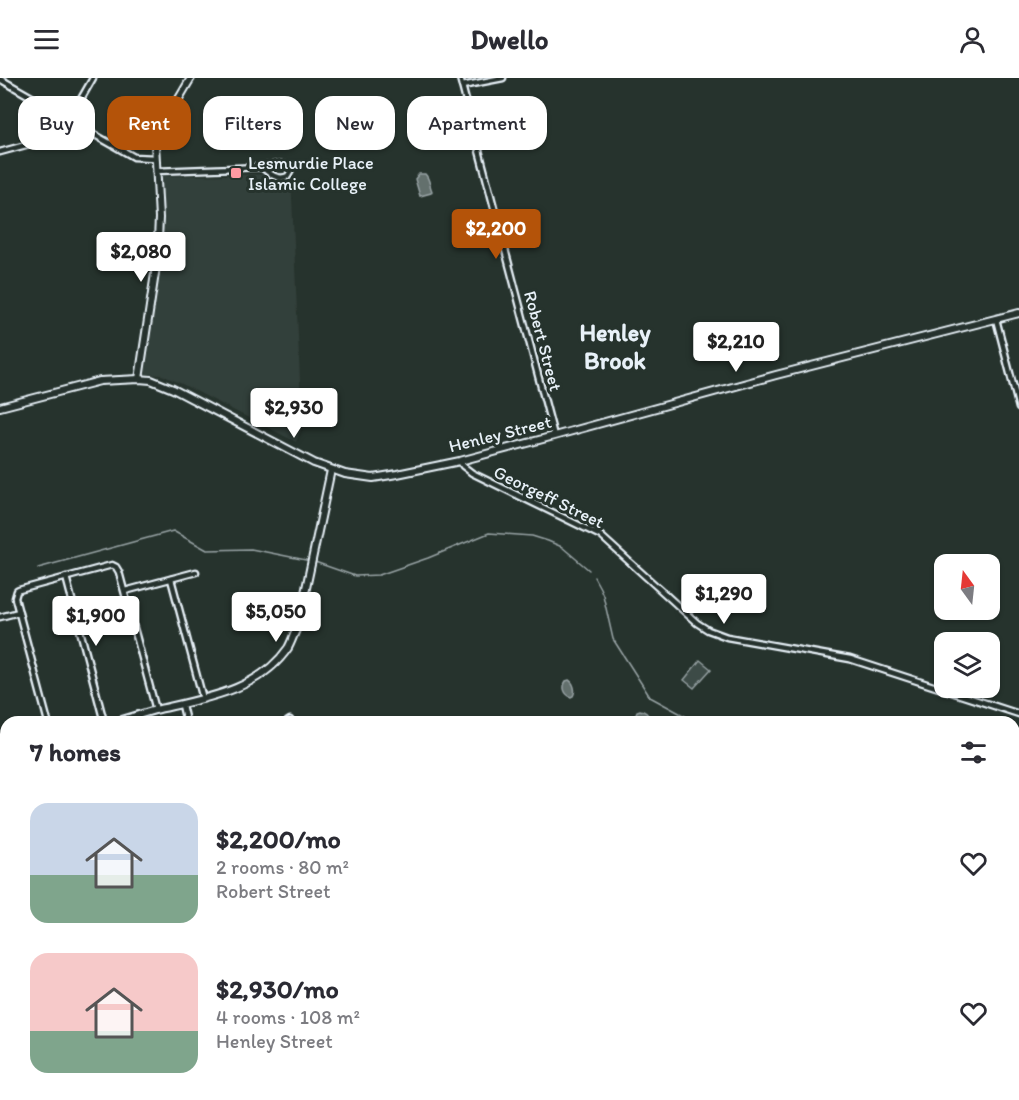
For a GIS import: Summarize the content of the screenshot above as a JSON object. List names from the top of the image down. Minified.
{"streets":{"street":["Robert Street","Henley Street","Georgeff Street"]},"crossings":[["Robert Street","Henley Street"],["Henley Street","Georgeff Street"]],"districts":["Henley Brook"],"places":{"transit":["Lesmurdie Place Islamic College"]},"north":"top","page":{"header":"Dwello","chip":["Buy","Rent","Filters","New","Apartment"],"price":["$2,200","$2,080","$2,210","$2,930","$1,290","$5,050","$1,900"],"heading":"7 homes","list":[{"name":"$2,200/mo","note":"2 rooms · 80 m² · Robert Street"},{"name":"$2,930/mo","note":"4 rooms · 108 m² · Henley Street"}]}}
